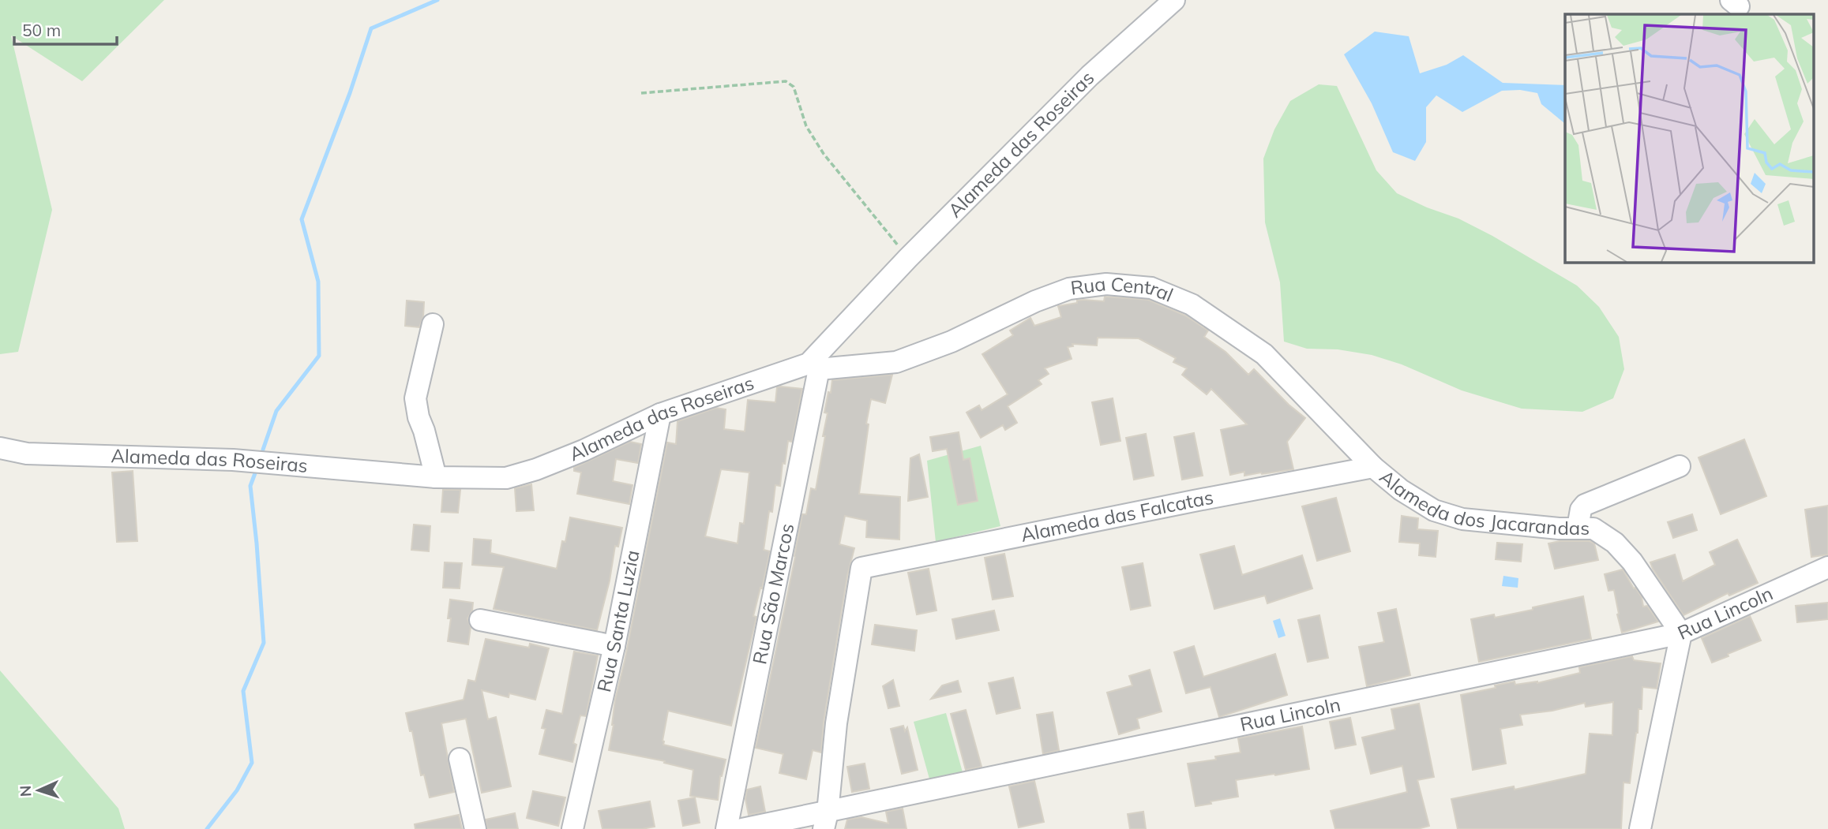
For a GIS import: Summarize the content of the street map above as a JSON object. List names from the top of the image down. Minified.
{"streets":{"street":["Alameda das Roseiras","Rua Central","Alameda dos Jacarandas","Alameda das Falcatas","Rua São Marcos","Rua Lincoln","Rua Santa Luzia"]},"crossings":[["Alameda das Roseiras","Rua Central"],["Alameda das Roseiras","Rua São Marcos"],["Alameda das Roseiras","Rua Santa Luzia"],["Rua Central","Alameda dos Jacarandas"],["Rua Central","Alameda das Falcatas"],["Rua Central","Rua São Marcos"],["Alameda dos Jacarandas","Alameda das Falcatas"],["Alameda dos Jacarandas","Rua Lincoln"],["Alameda das Falcatas","Rua Lincoln"]],"scale_bar":"50 m","north":"left"}
